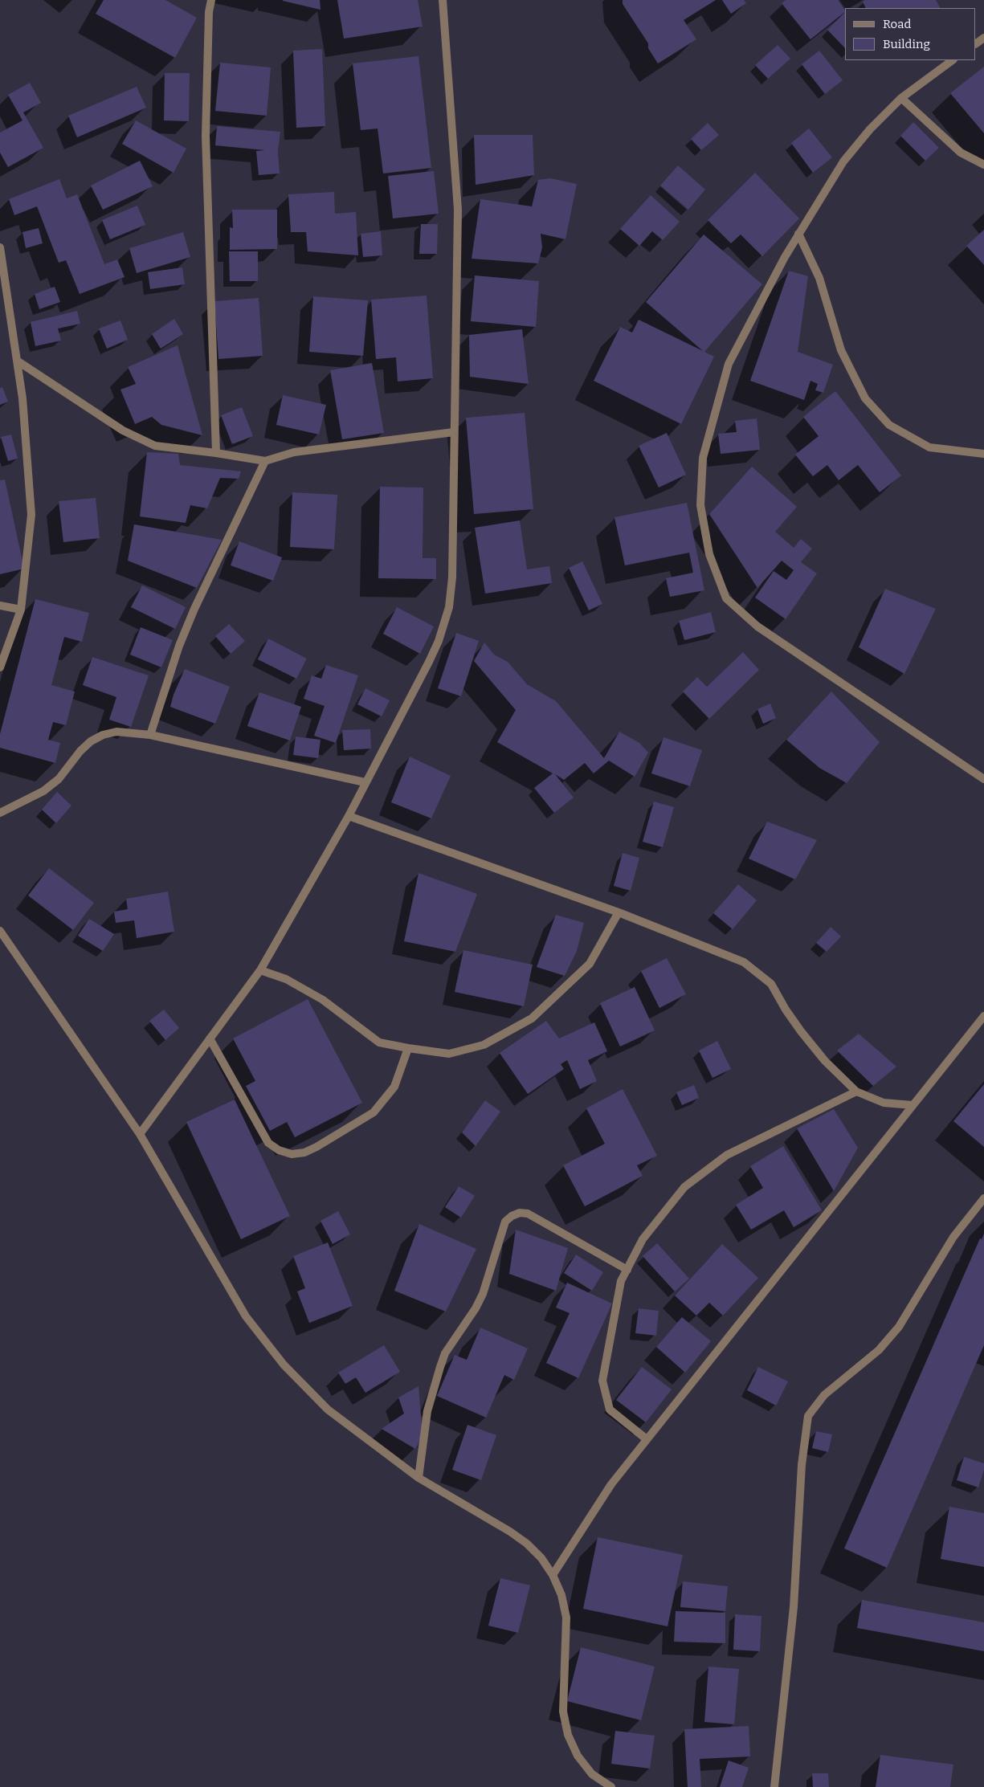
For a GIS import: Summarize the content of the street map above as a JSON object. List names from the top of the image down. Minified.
{"legend":["Road","Building"]}
